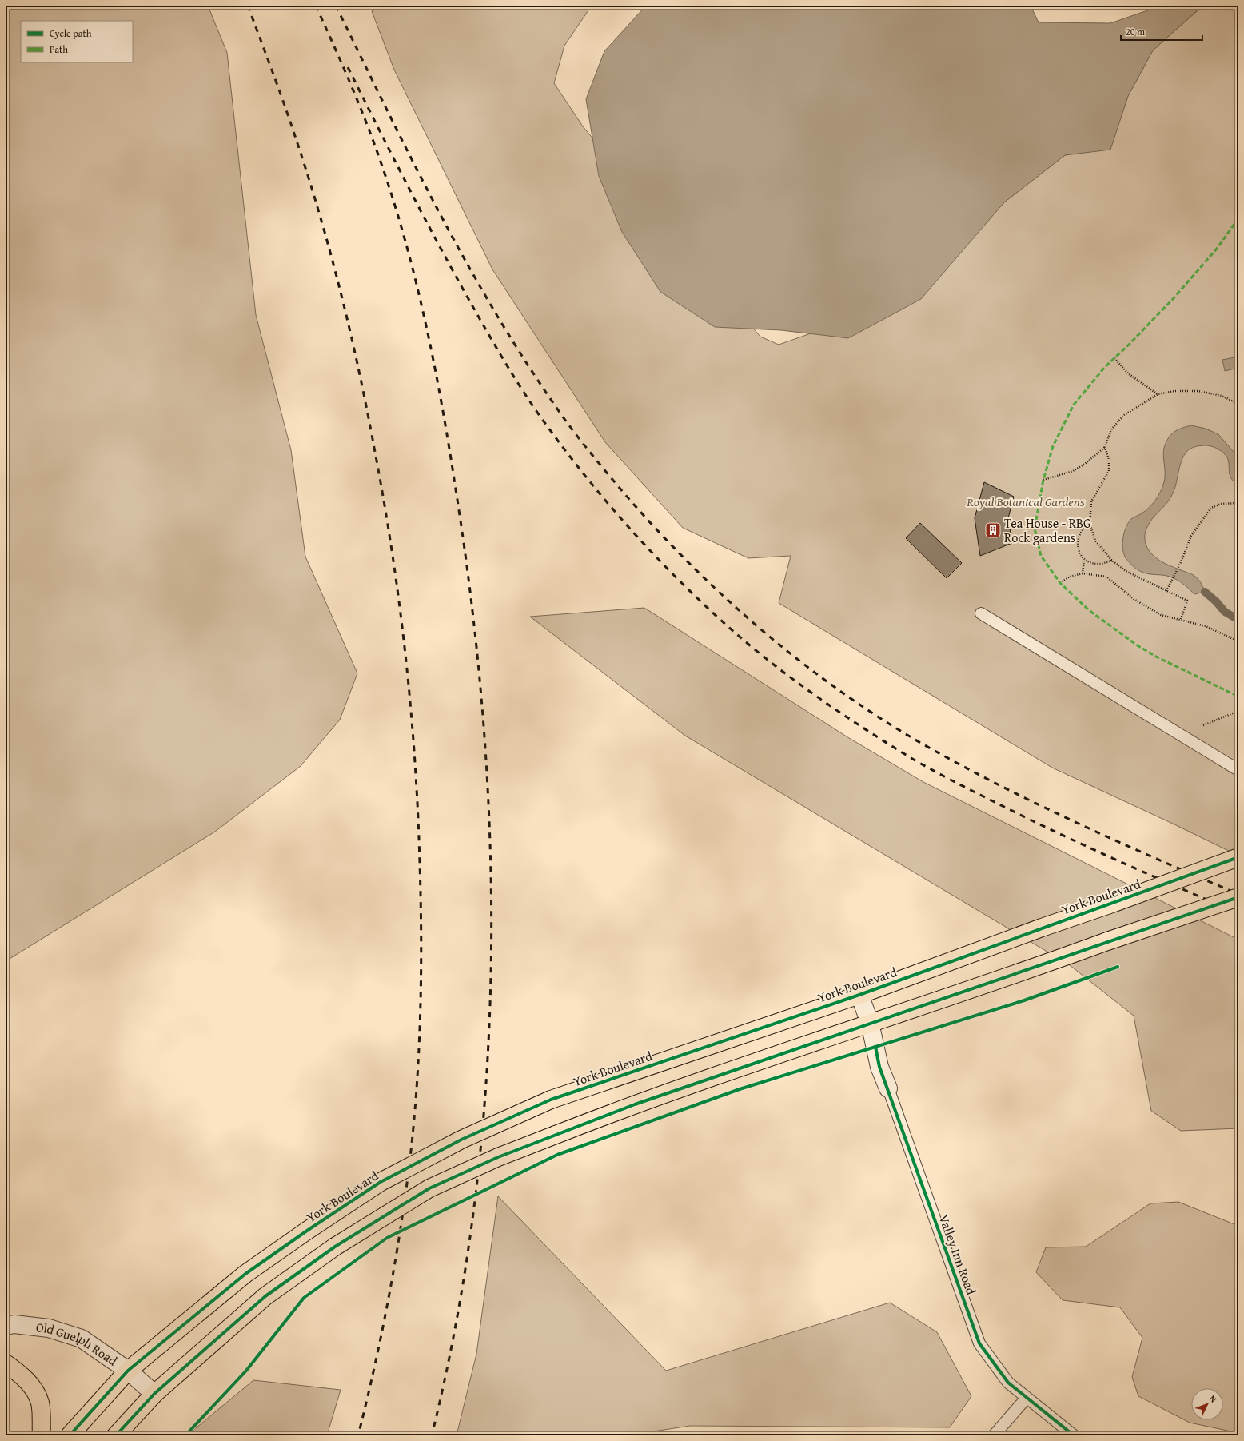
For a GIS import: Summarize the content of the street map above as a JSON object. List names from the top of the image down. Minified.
{"streets":{"main road":["York Boulevard"],"street":["Valley Inn Road","Old Guelph Road"]},"crossings":[["York Boulevard","Valley Inn Road"],["York Boulevard","Old Guelph Road"]],"parks":["Royal Botanical Gardens"],"places":{"building":["Tea House - RBG Rock gardens"]},"legend":["Cycle path","Path"],"scale_bar":"20 m","north":"top right"}
